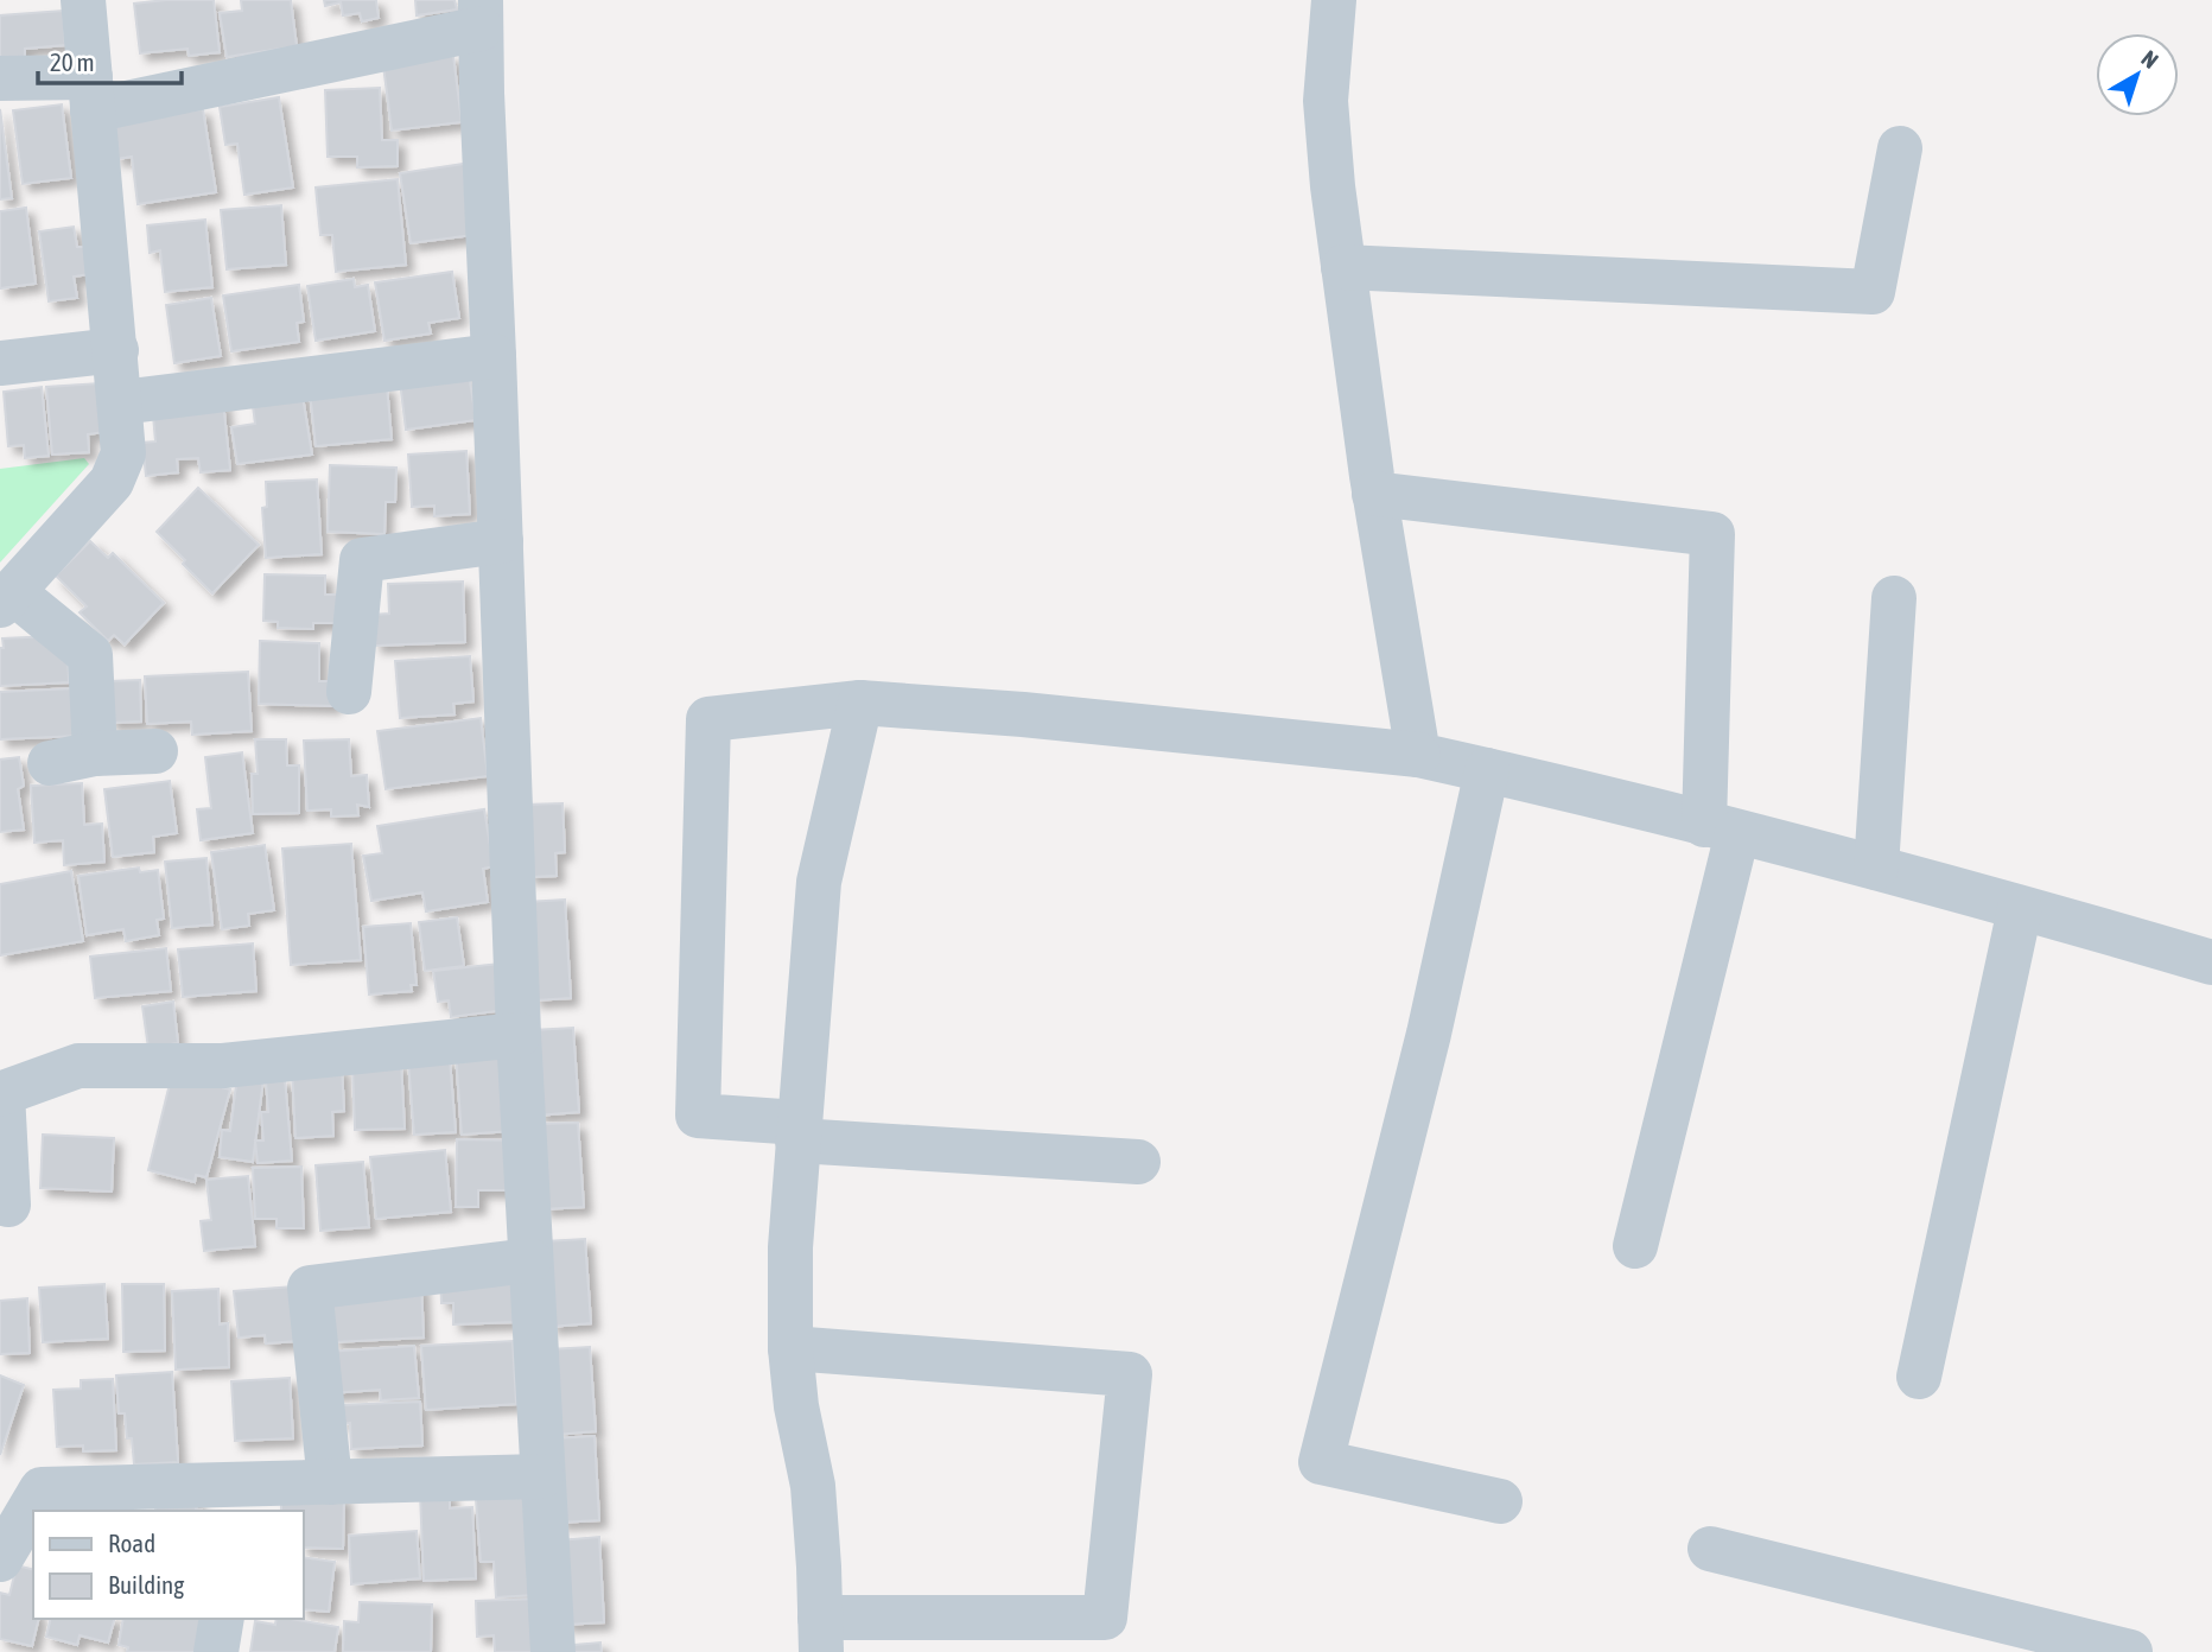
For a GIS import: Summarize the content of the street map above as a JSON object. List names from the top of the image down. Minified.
{"legend":["Road","Building"],"scale_bar":"20 m","north":"top right"}
